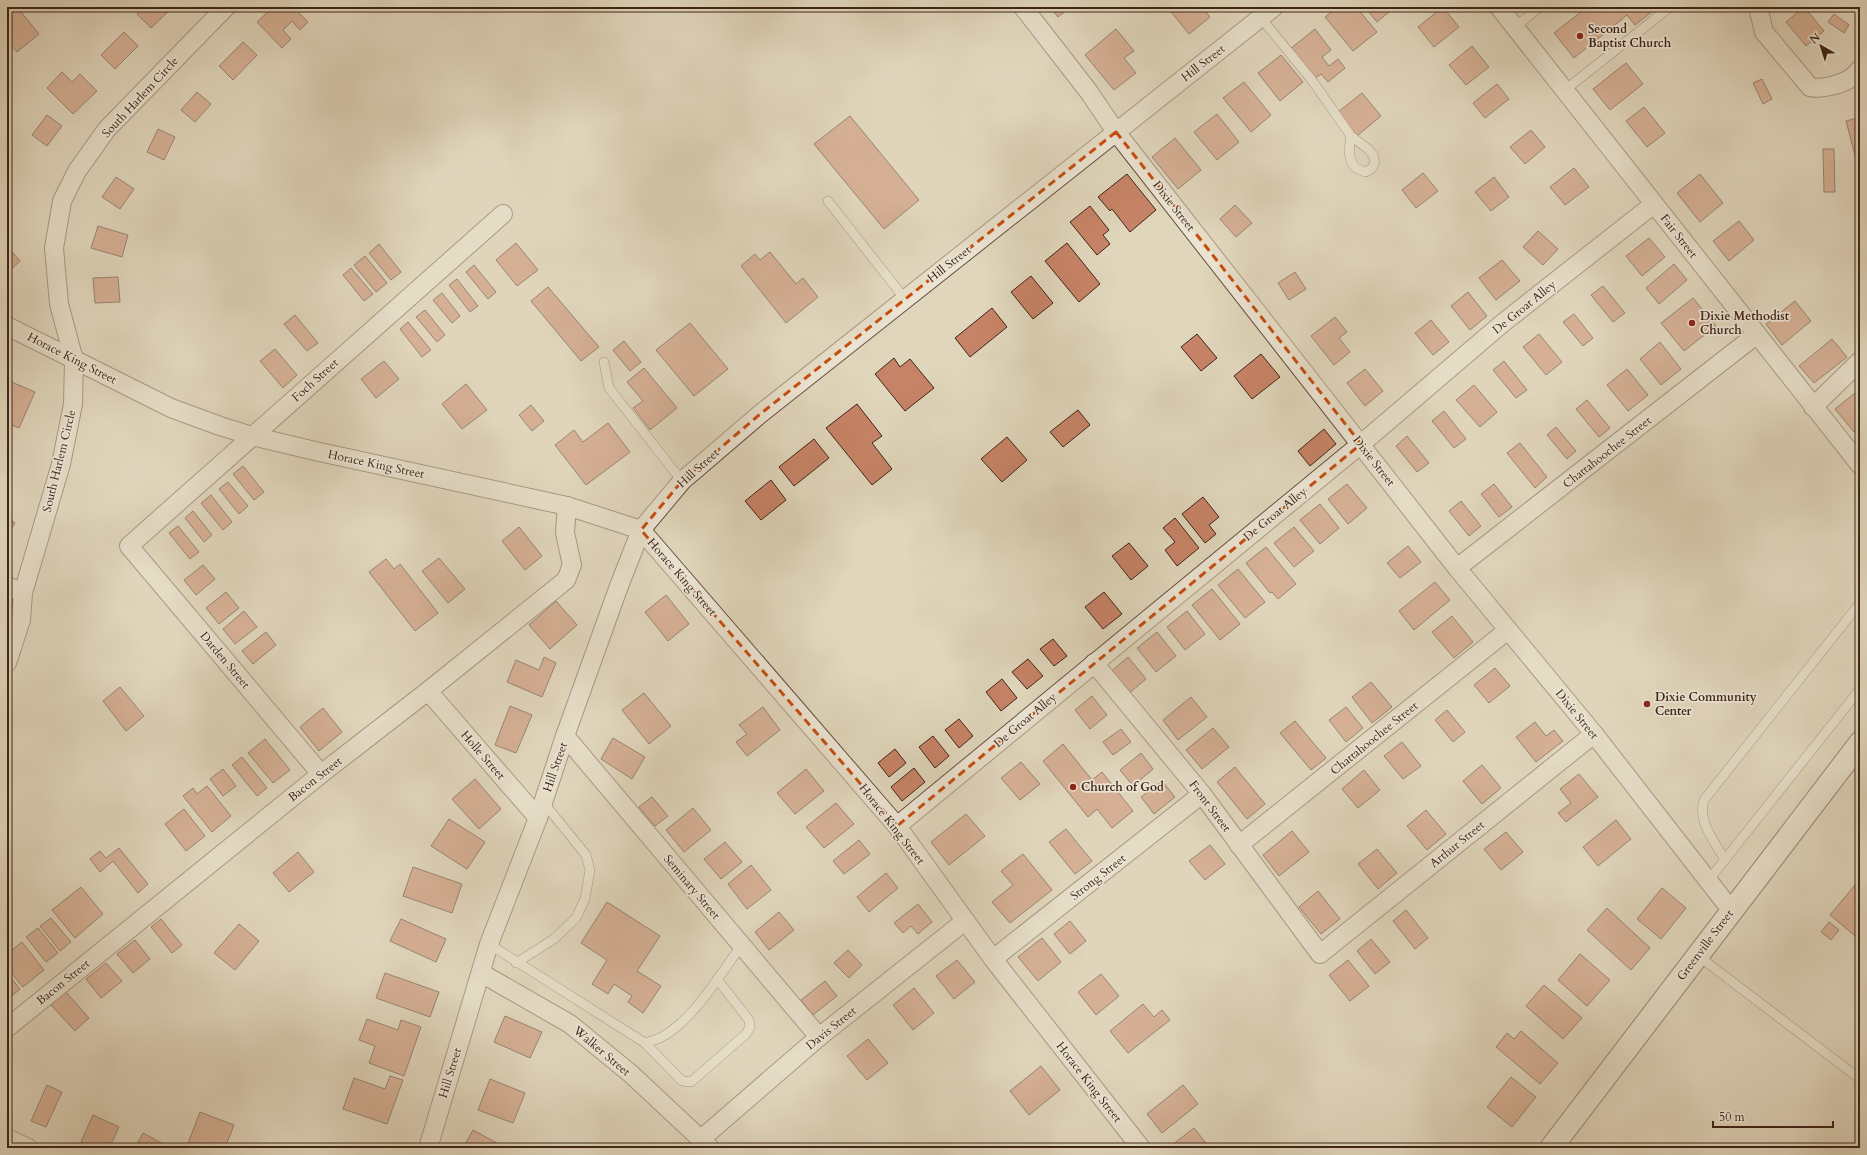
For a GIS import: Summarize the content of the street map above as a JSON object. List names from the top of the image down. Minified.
{"streets":{"street":["Hill Street","South Harlem Circle","Dixie Street","Fair Street","De Groat Alley","Horace King Street","Foch Street","Chattahoochee Street","Darden Street","Holle Street","Bacon Street","Front Street","Arthur Street","Strong Street","Seminary Street","Greenville Street","Davis Street","Walker Street"]},"crossings":[["Hill Street","Dixie Street"],["Hill Street","Horace King Street"],["Hill Street","Holle Street"],["Hill Street","Seminary Street"],["Hill Street","Walker Street"],["South Harlem Circle","Horace King Street"],["Dixie Street","De Groat Alley"],["Dixie Street","Chattahoochee Street"],["Dixie Street","Arthur Street"],["Dixie Street","Greenville Street"],["Fair Street","De Groat Alley"],["Fair Street","Chattahoochee Street"],["De Groat Alley","Horace King Street"],["De Groat Alley","Front Street"],["Horace King Street","Foch Street"],["Horace King Street","Bacon Street"],["Horace King Street","Strong Street"],["Horace King Street","Davis Street"],["Foch Street","Darden Street"],["Chattahoochee Street","Front Street"],["Darden Street","Bacon Street"],["Holle Street","Bacon Street"],["Front Street","Arthur Street"],["Front Street","Strong Street"],["Seminary Street","Davis Street"],["Davis Street","Walker Street"]],"places":["Second Baptist Church","Dixie Methodist Church","Dixie Community Center","Church of God"],"scale_bar":"50 m","north":"top left"}
